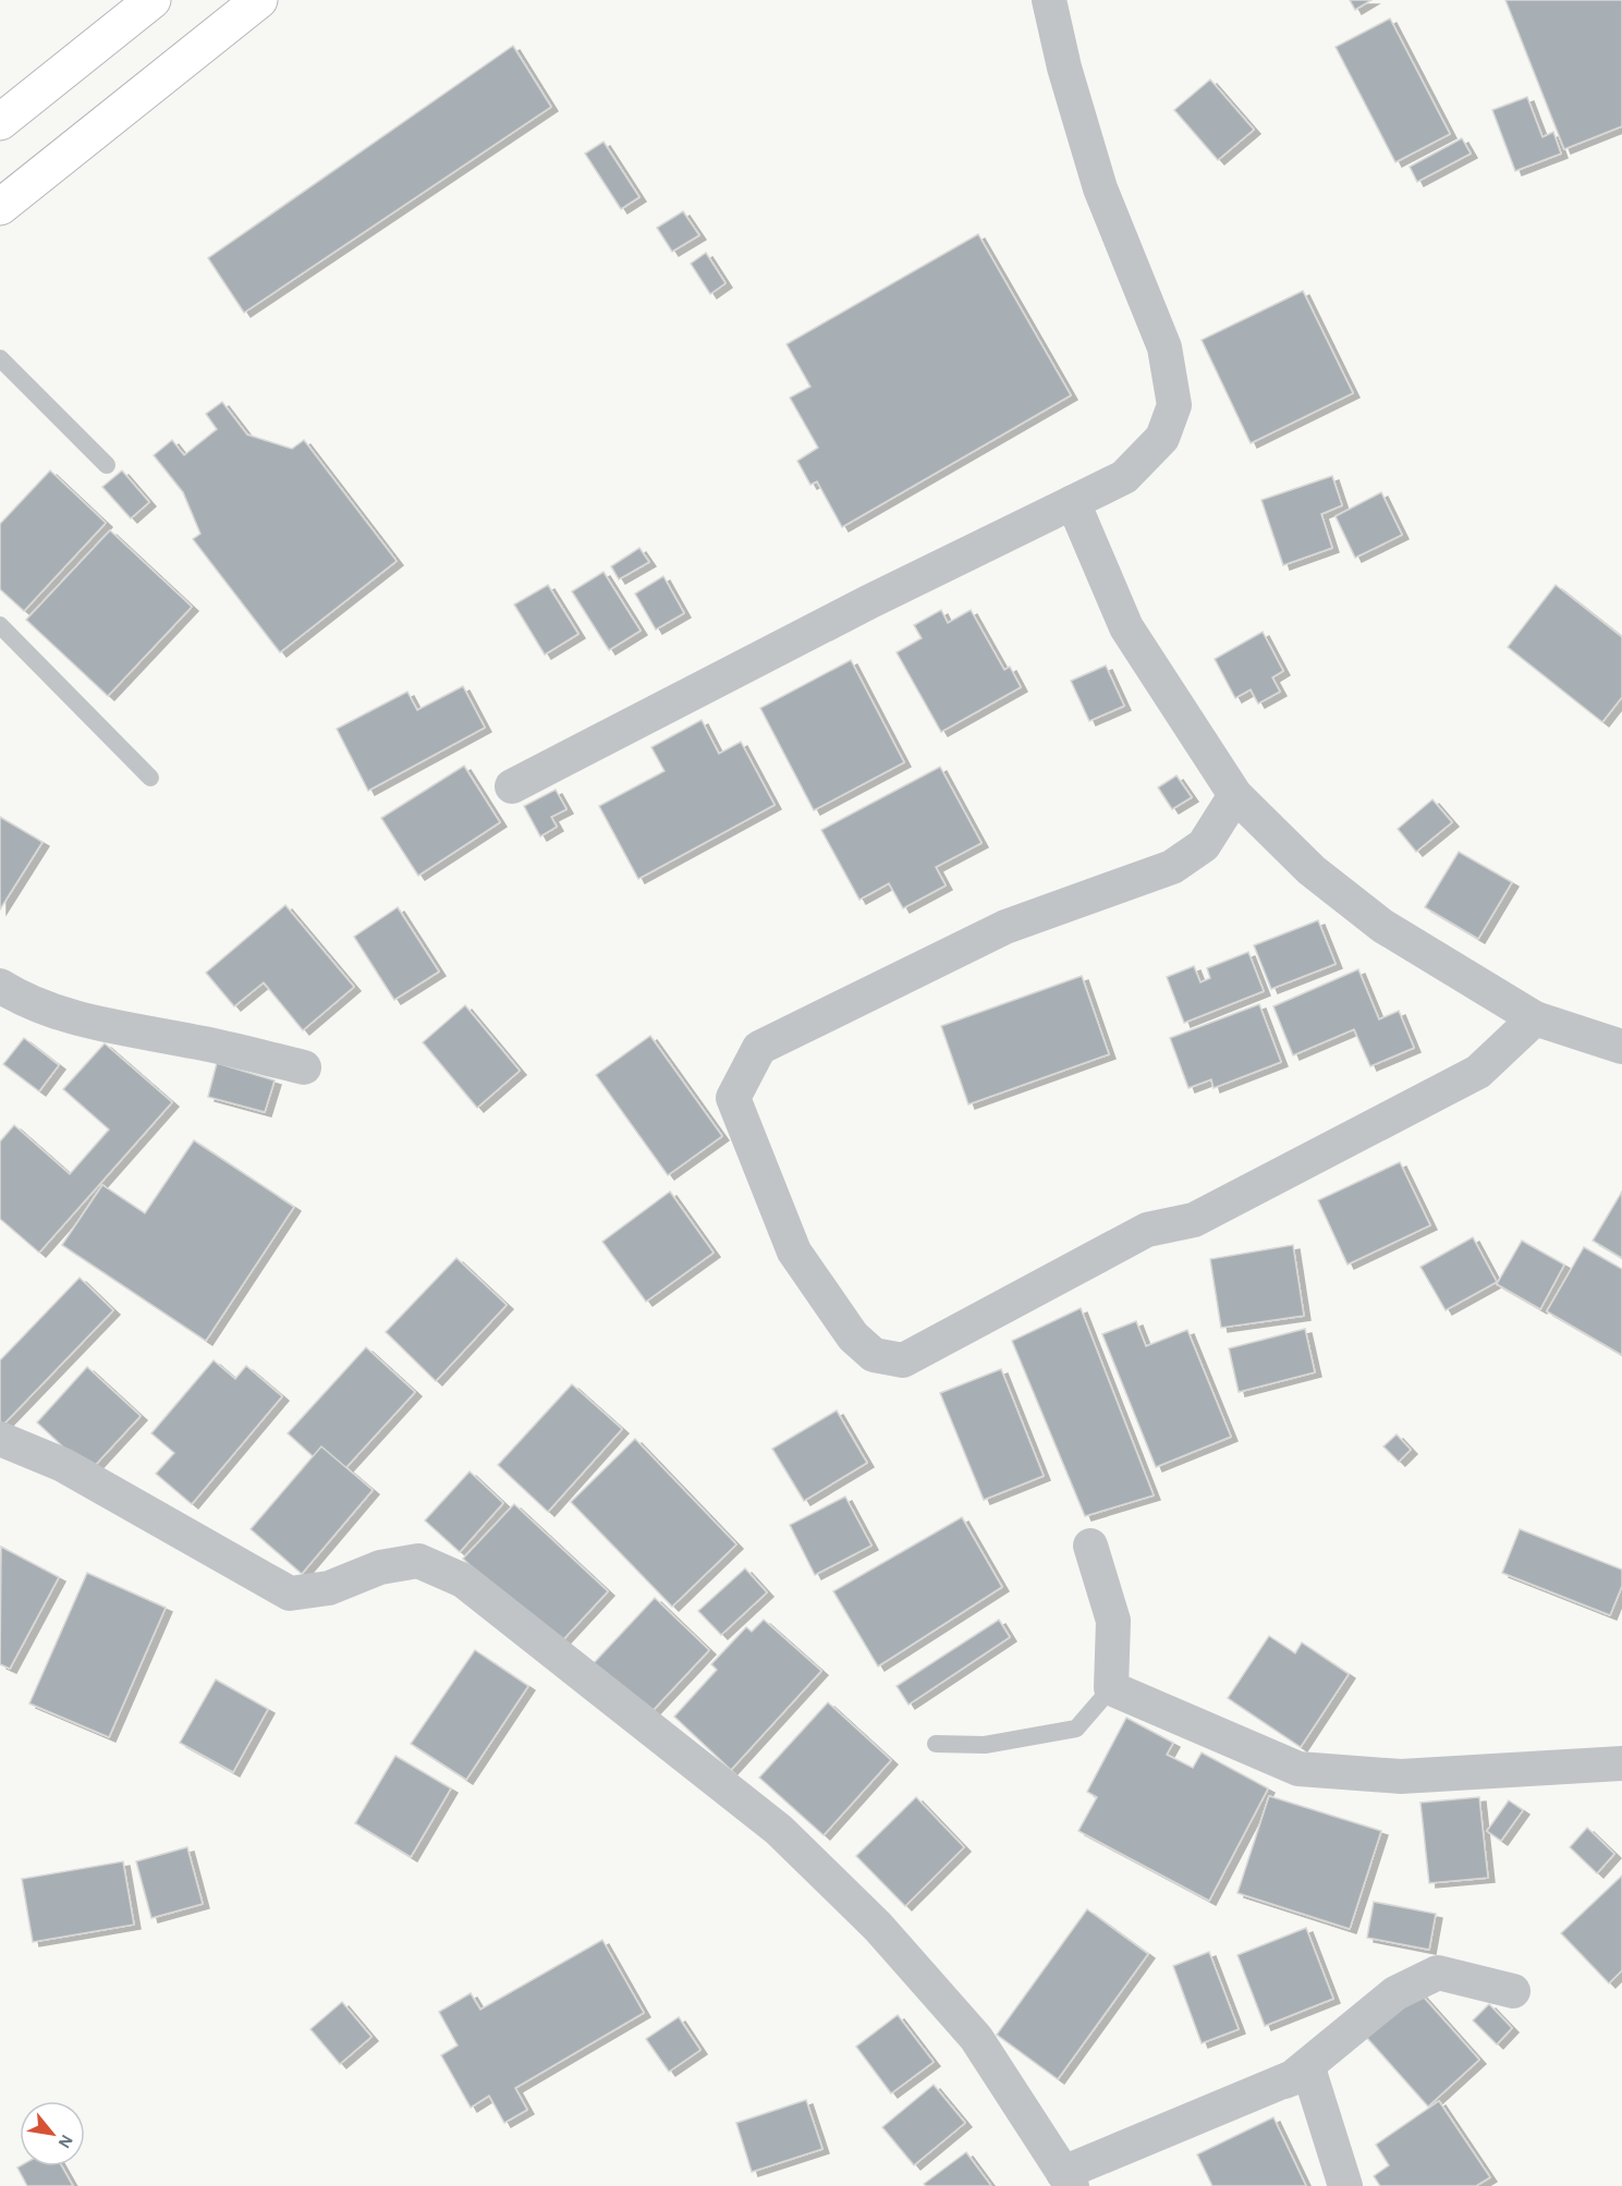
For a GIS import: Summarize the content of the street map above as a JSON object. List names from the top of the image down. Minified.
{"north":"bottom right"}
